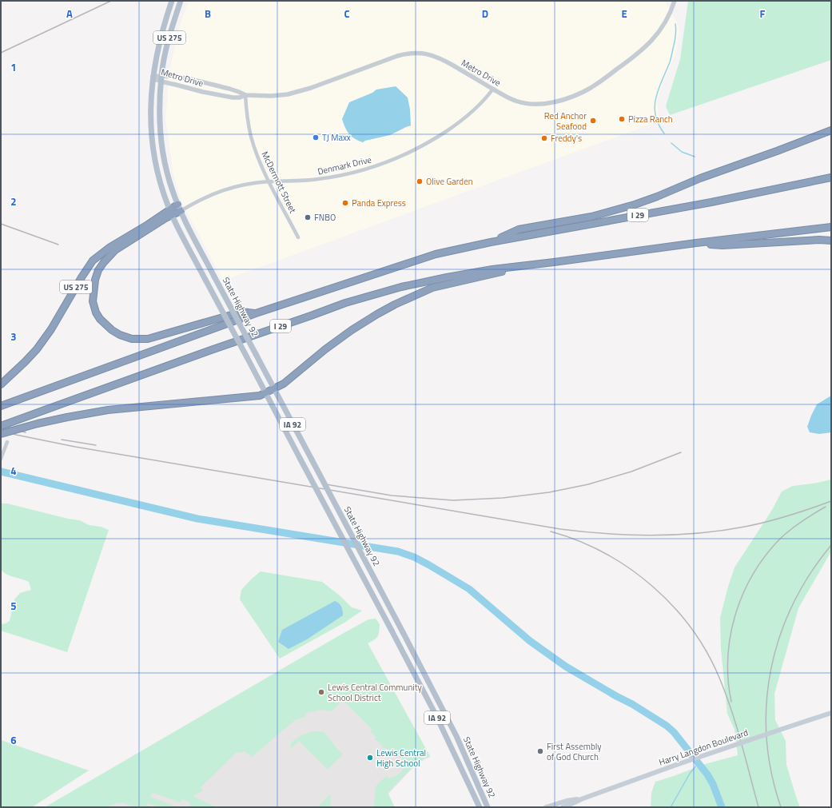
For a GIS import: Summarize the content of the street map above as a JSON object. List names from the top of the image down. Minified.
{"streets":{"highway":["US 275","I 29"],"main road":["State Highway 92","IA 92","Harry Langdon Boulevard"],"street":["Metro Drive","Denmark Drive","McDermott Street"]},"crossings":[["US 275","Metro Drive"],["US 275","Denmark Drive"],["US 275","State Highway 92"],["US 275","IA 92"],["Metro Drive","Denmark Drive"],["Metro Drive","McDermott Street"],["Denmark Drive","McDermott Street"],["Denmark Drive","State Highway 92"],["State Highway 92","IA 92"]],"places":["Pizza Ranch","Red Anchor Seafood","TJ Maxx","Freddy's","Olive Garden","Panda Express","FNBO","Lewis Central Community School District","First Assembly of God Church","Lewis Central High School"],"grid":{"columns":["A","B","C","D","E","F"],"rows":["1","2","3","4","5","6"]}}
